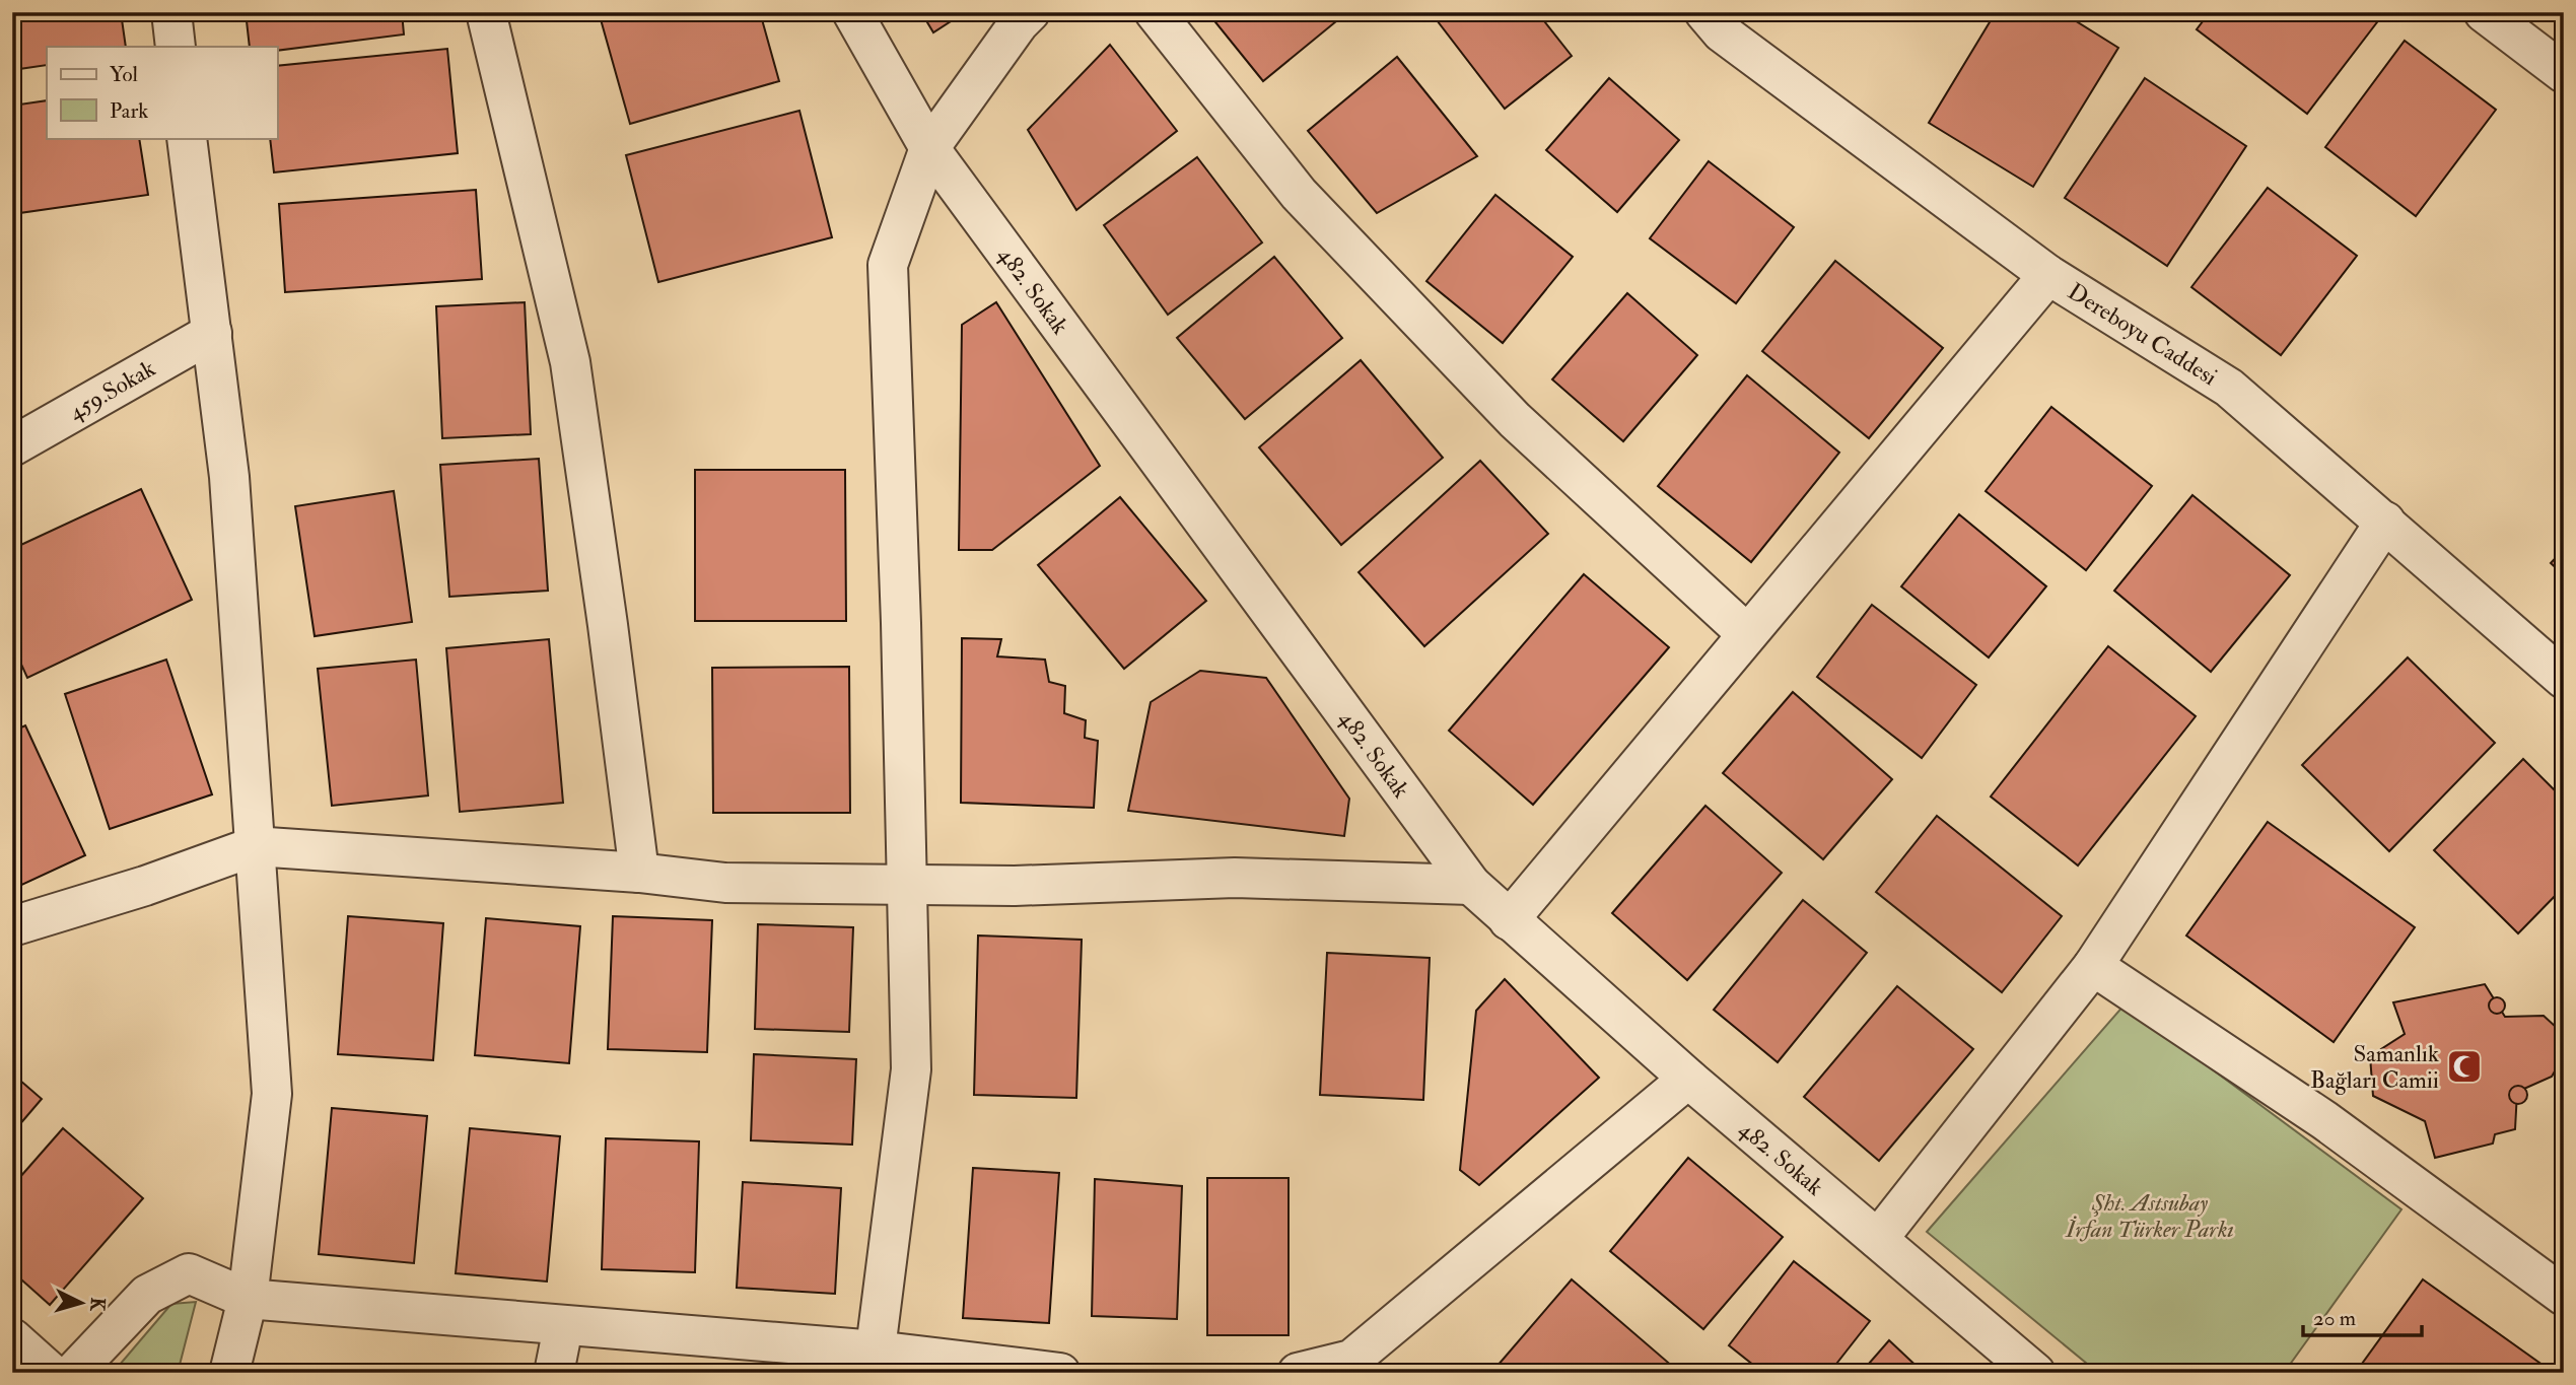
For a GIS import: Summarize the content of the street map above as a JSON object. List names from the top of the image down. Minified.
{"streets":{"street":["482. Sokak","Dereboyu Caddesi","459.Sokak"]},"parks":["Şht. Astsubay İrfan Türker Parkı"],"places":{"mosque":["Samanlık Bağları Camii"]},"legend":["Yol","Park"],"scale_bar":"20 m","north":"right"}
